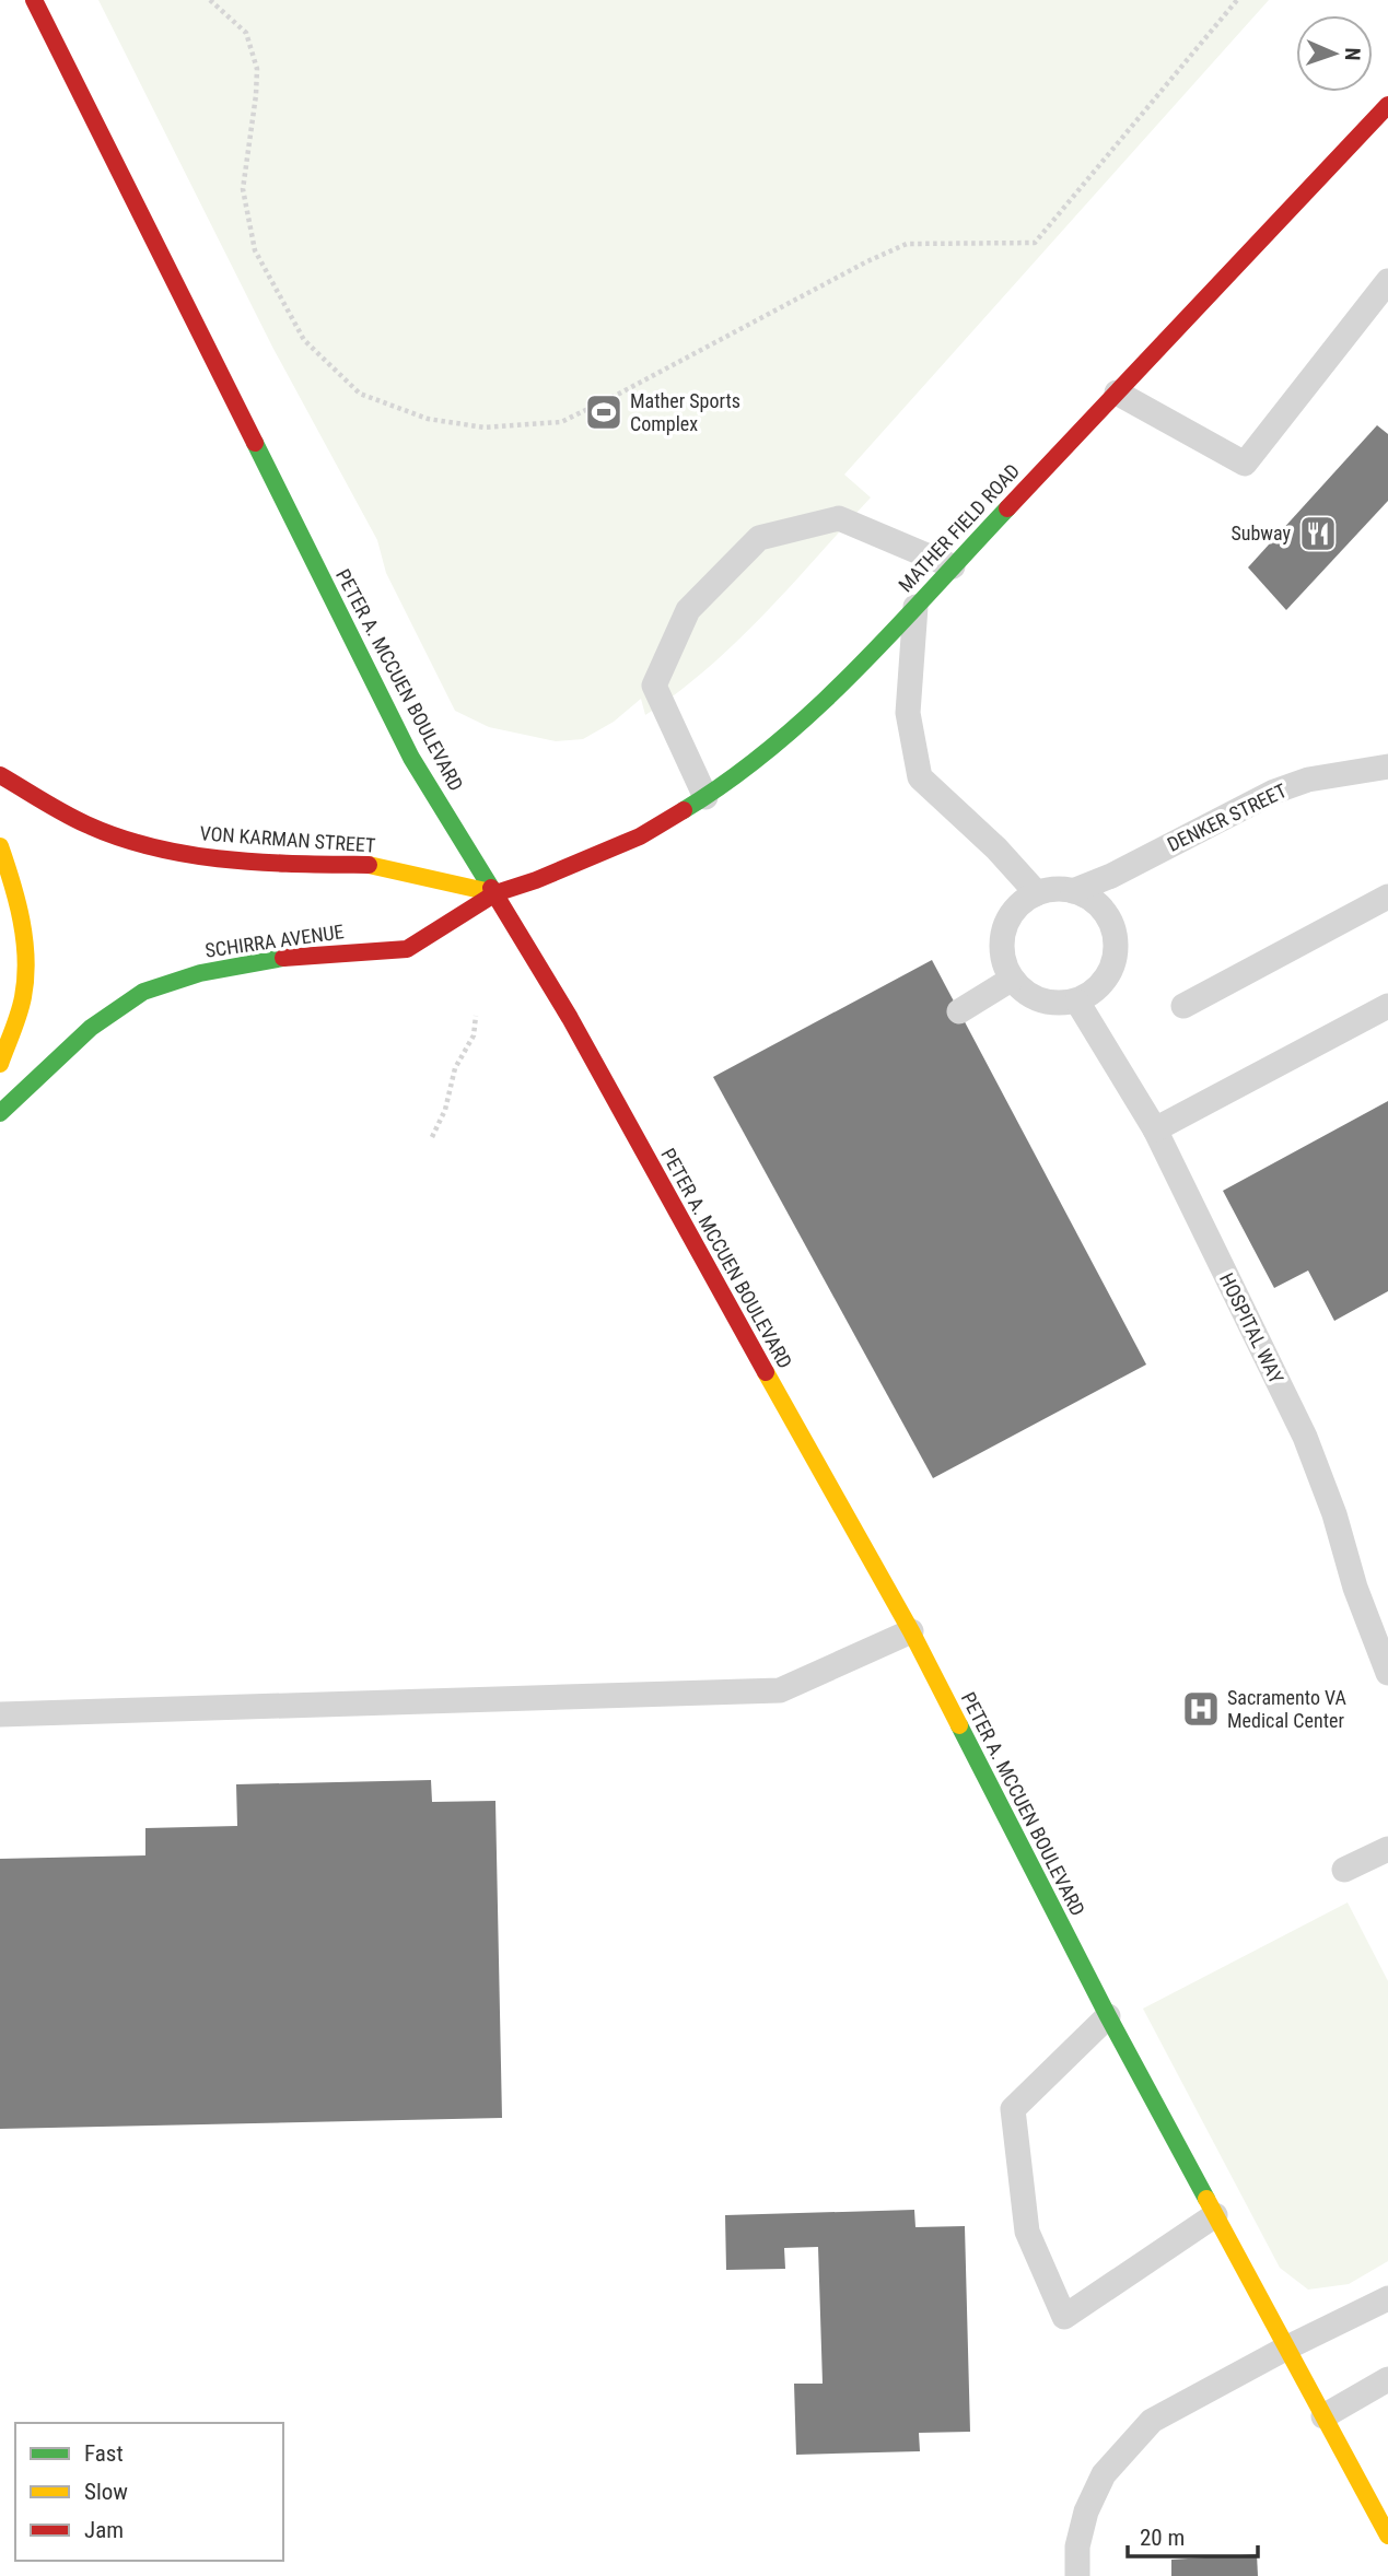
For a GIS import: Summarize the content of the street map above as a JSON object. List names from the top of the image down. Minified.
{"streets":{"street":["MATHER FIELD ROAD","PETER A. MCCUEN BOULEVARD","VON KARMAN STREET","SCHIRRA AVENUE"],"lane":["DENKER STREET","HOSPITAL WAY"]},"crossings":[["MATHER FIELD ROAD","PETER A. MCCUEN BOULEVARD"],["MATHER FIELD ROAD","VON KARMAN STREET"],["MATHER FIELD ROAD","SCHIRRA AVENUE"],["PETER A. MCCUEN BOULEVARD","VON KARMAN STREET"],["PETER A. MCCUEN BOULEVARD","SCHIRRA AVENUE"],["DENKER STREET","HOSPITAL WAY"],["VON KARMAN STREET","SCHIRRA AVENUE"]],"places":{"sports":["Mather Sports Complex"],"restaurant":["Subway"],"hospital":["Sacramento VA Medical Center"]},"legend":["Fast","Slow","Jam"],"scale_bar":"20 m","north":"right"}
